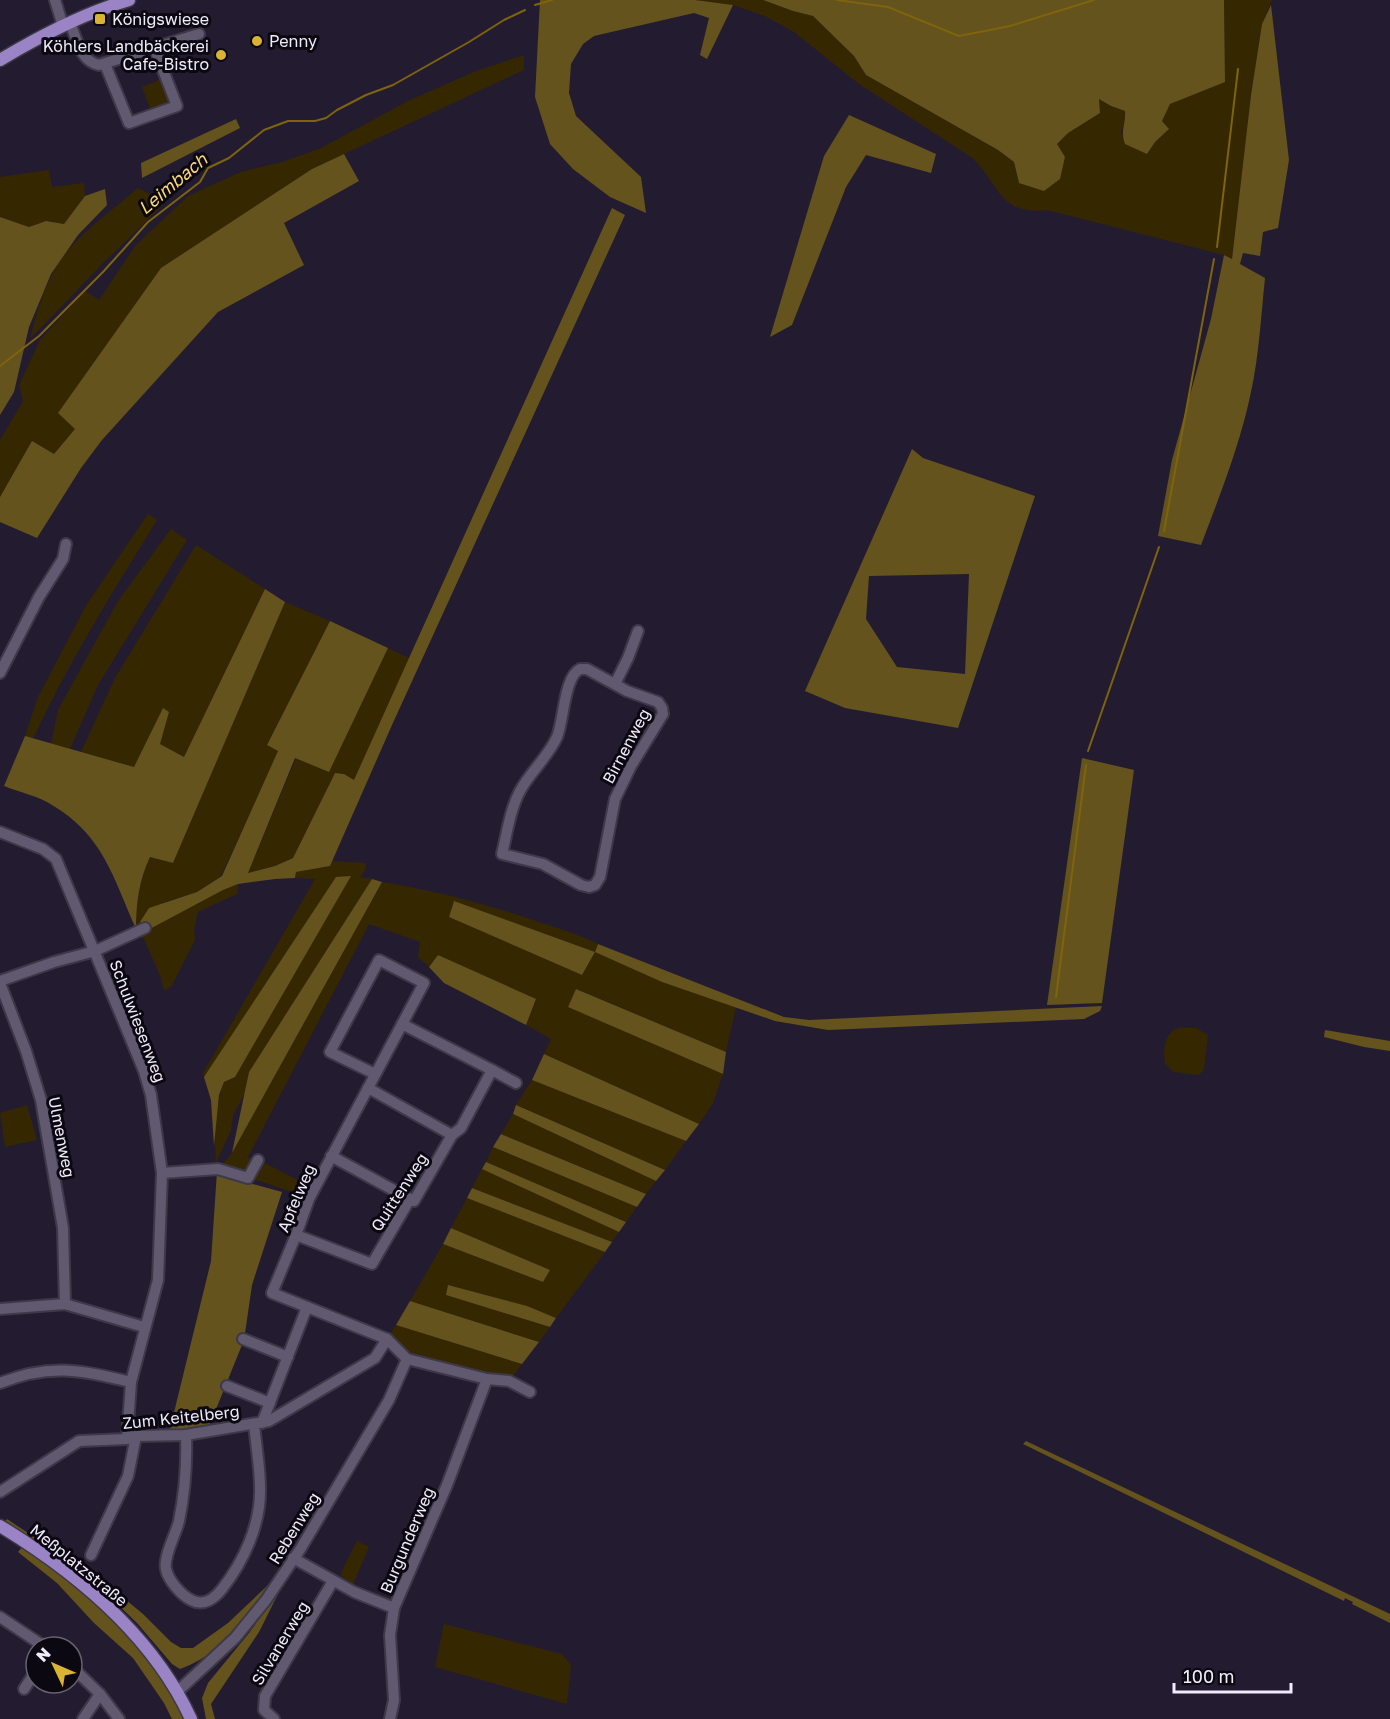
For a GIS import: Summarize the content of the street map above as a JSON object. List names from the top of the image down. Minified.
{"streets":{"main road":["Meßplatzstraße"],"street":["Birnenweg","Schulwiesenweg","Ulmenweg","Quittenweg","Apfelweg","Zum Keitelberg","Rebenweg","Burgunderweg","Silvanerweg"]},"crossings":[["Schulwiesenweg","Zum Keitelberg"],["Quittenweg","Apfelweg"],["Apfelweg","Zum Keitelberg"],["Apfelweg","Rebenweg"],["Rebenweg","Burgunderweg"],["Rebenweg","Meßplatzstraße"],["Burgunderweg","Silvanerweg"]],"water":["Leimbach"],"places":{"transit":["Königswiese"],"other":["Penny","Köhlers Landbäckerei Cafe-Bistro"]},"scale_bar":"100 m","north":"top left"}
